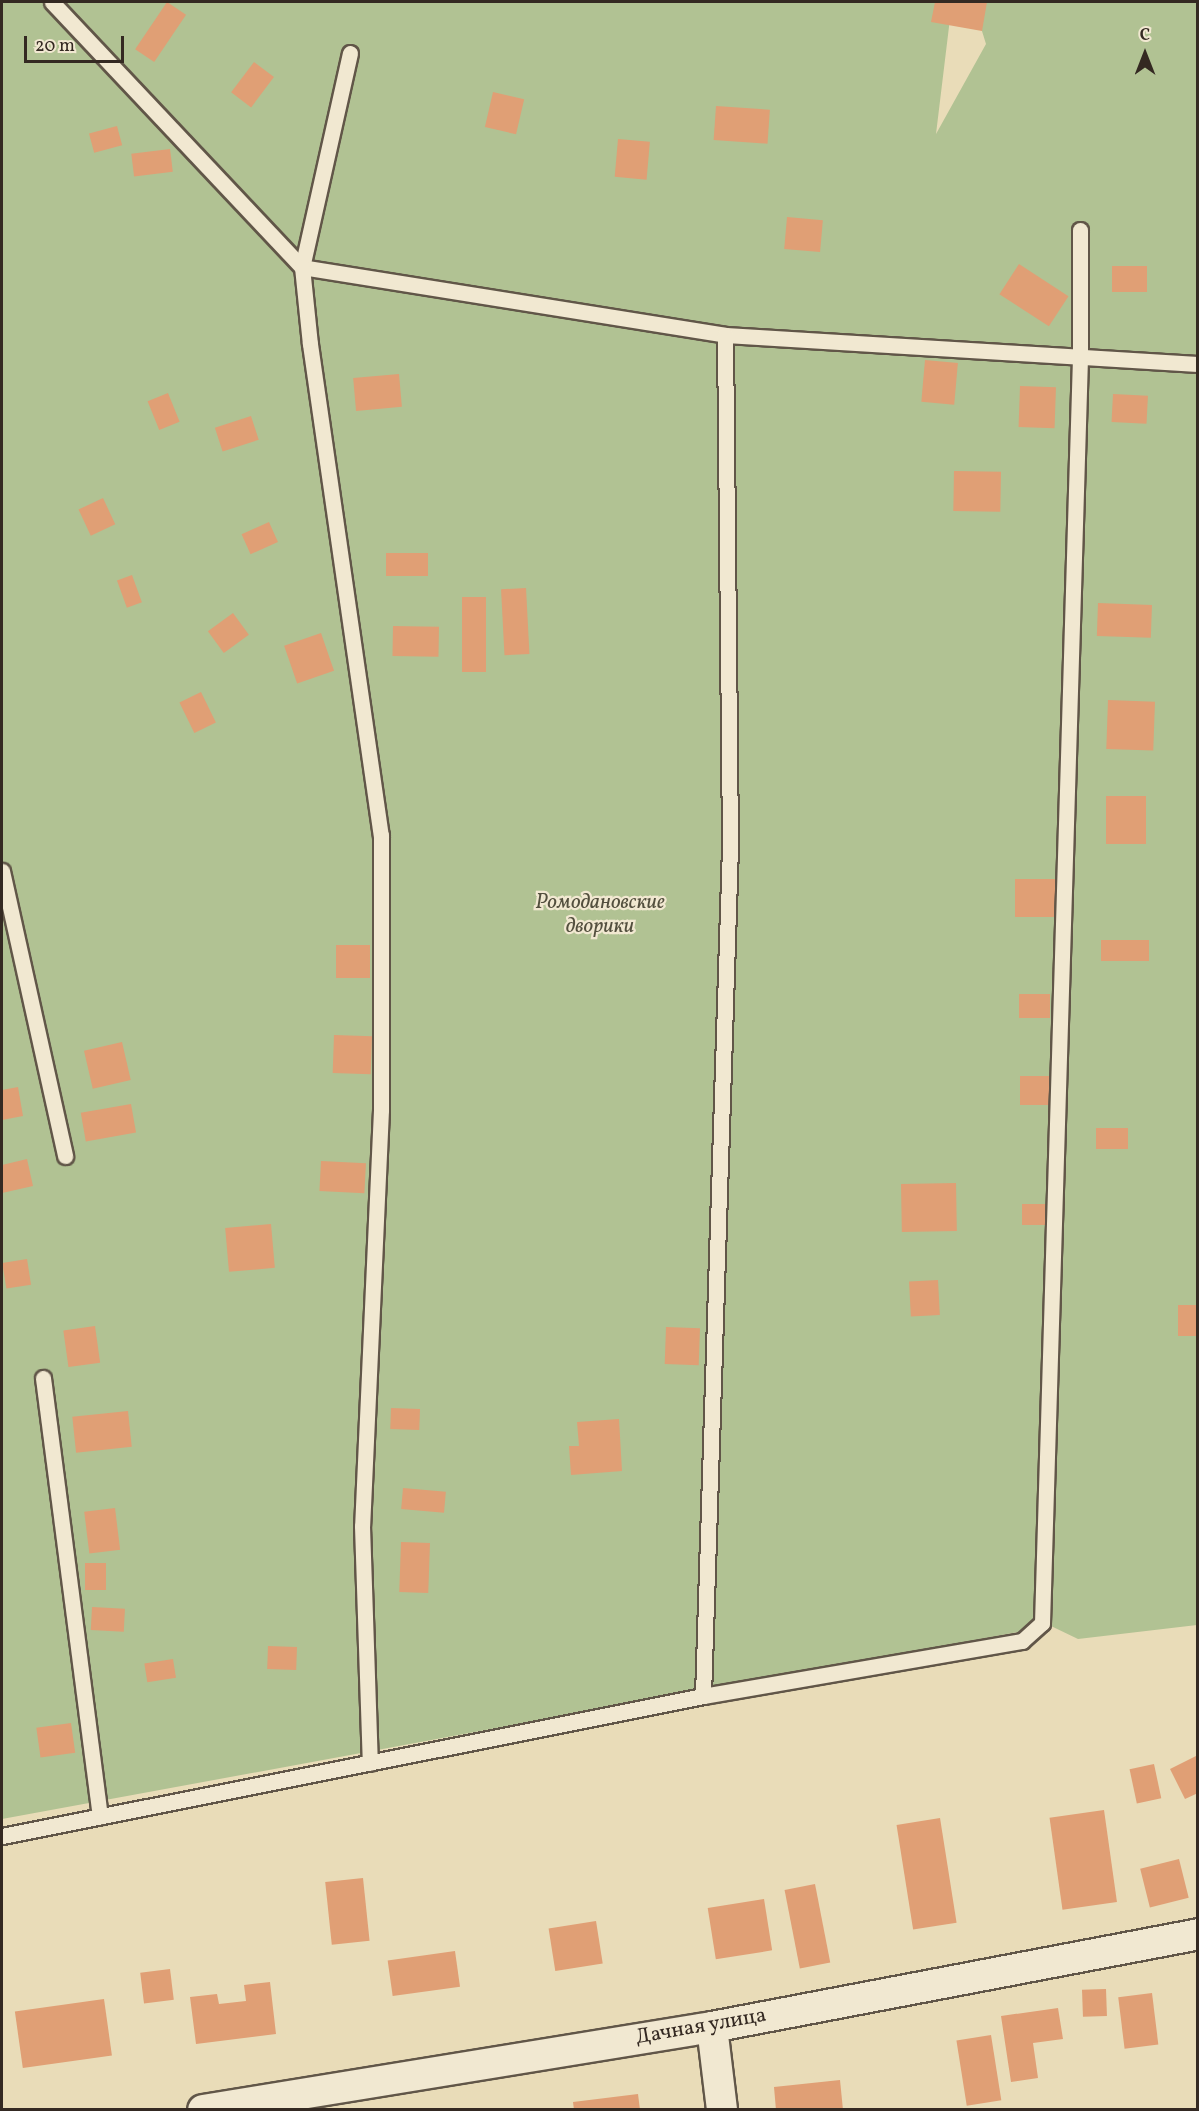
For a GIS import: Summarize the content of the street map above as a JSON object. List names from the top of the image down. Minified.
{"streets":{"street":["Дачная улица"]},"parks":["Ромодановские дворики"],"scale_bar":"20 m","north":"top"}
